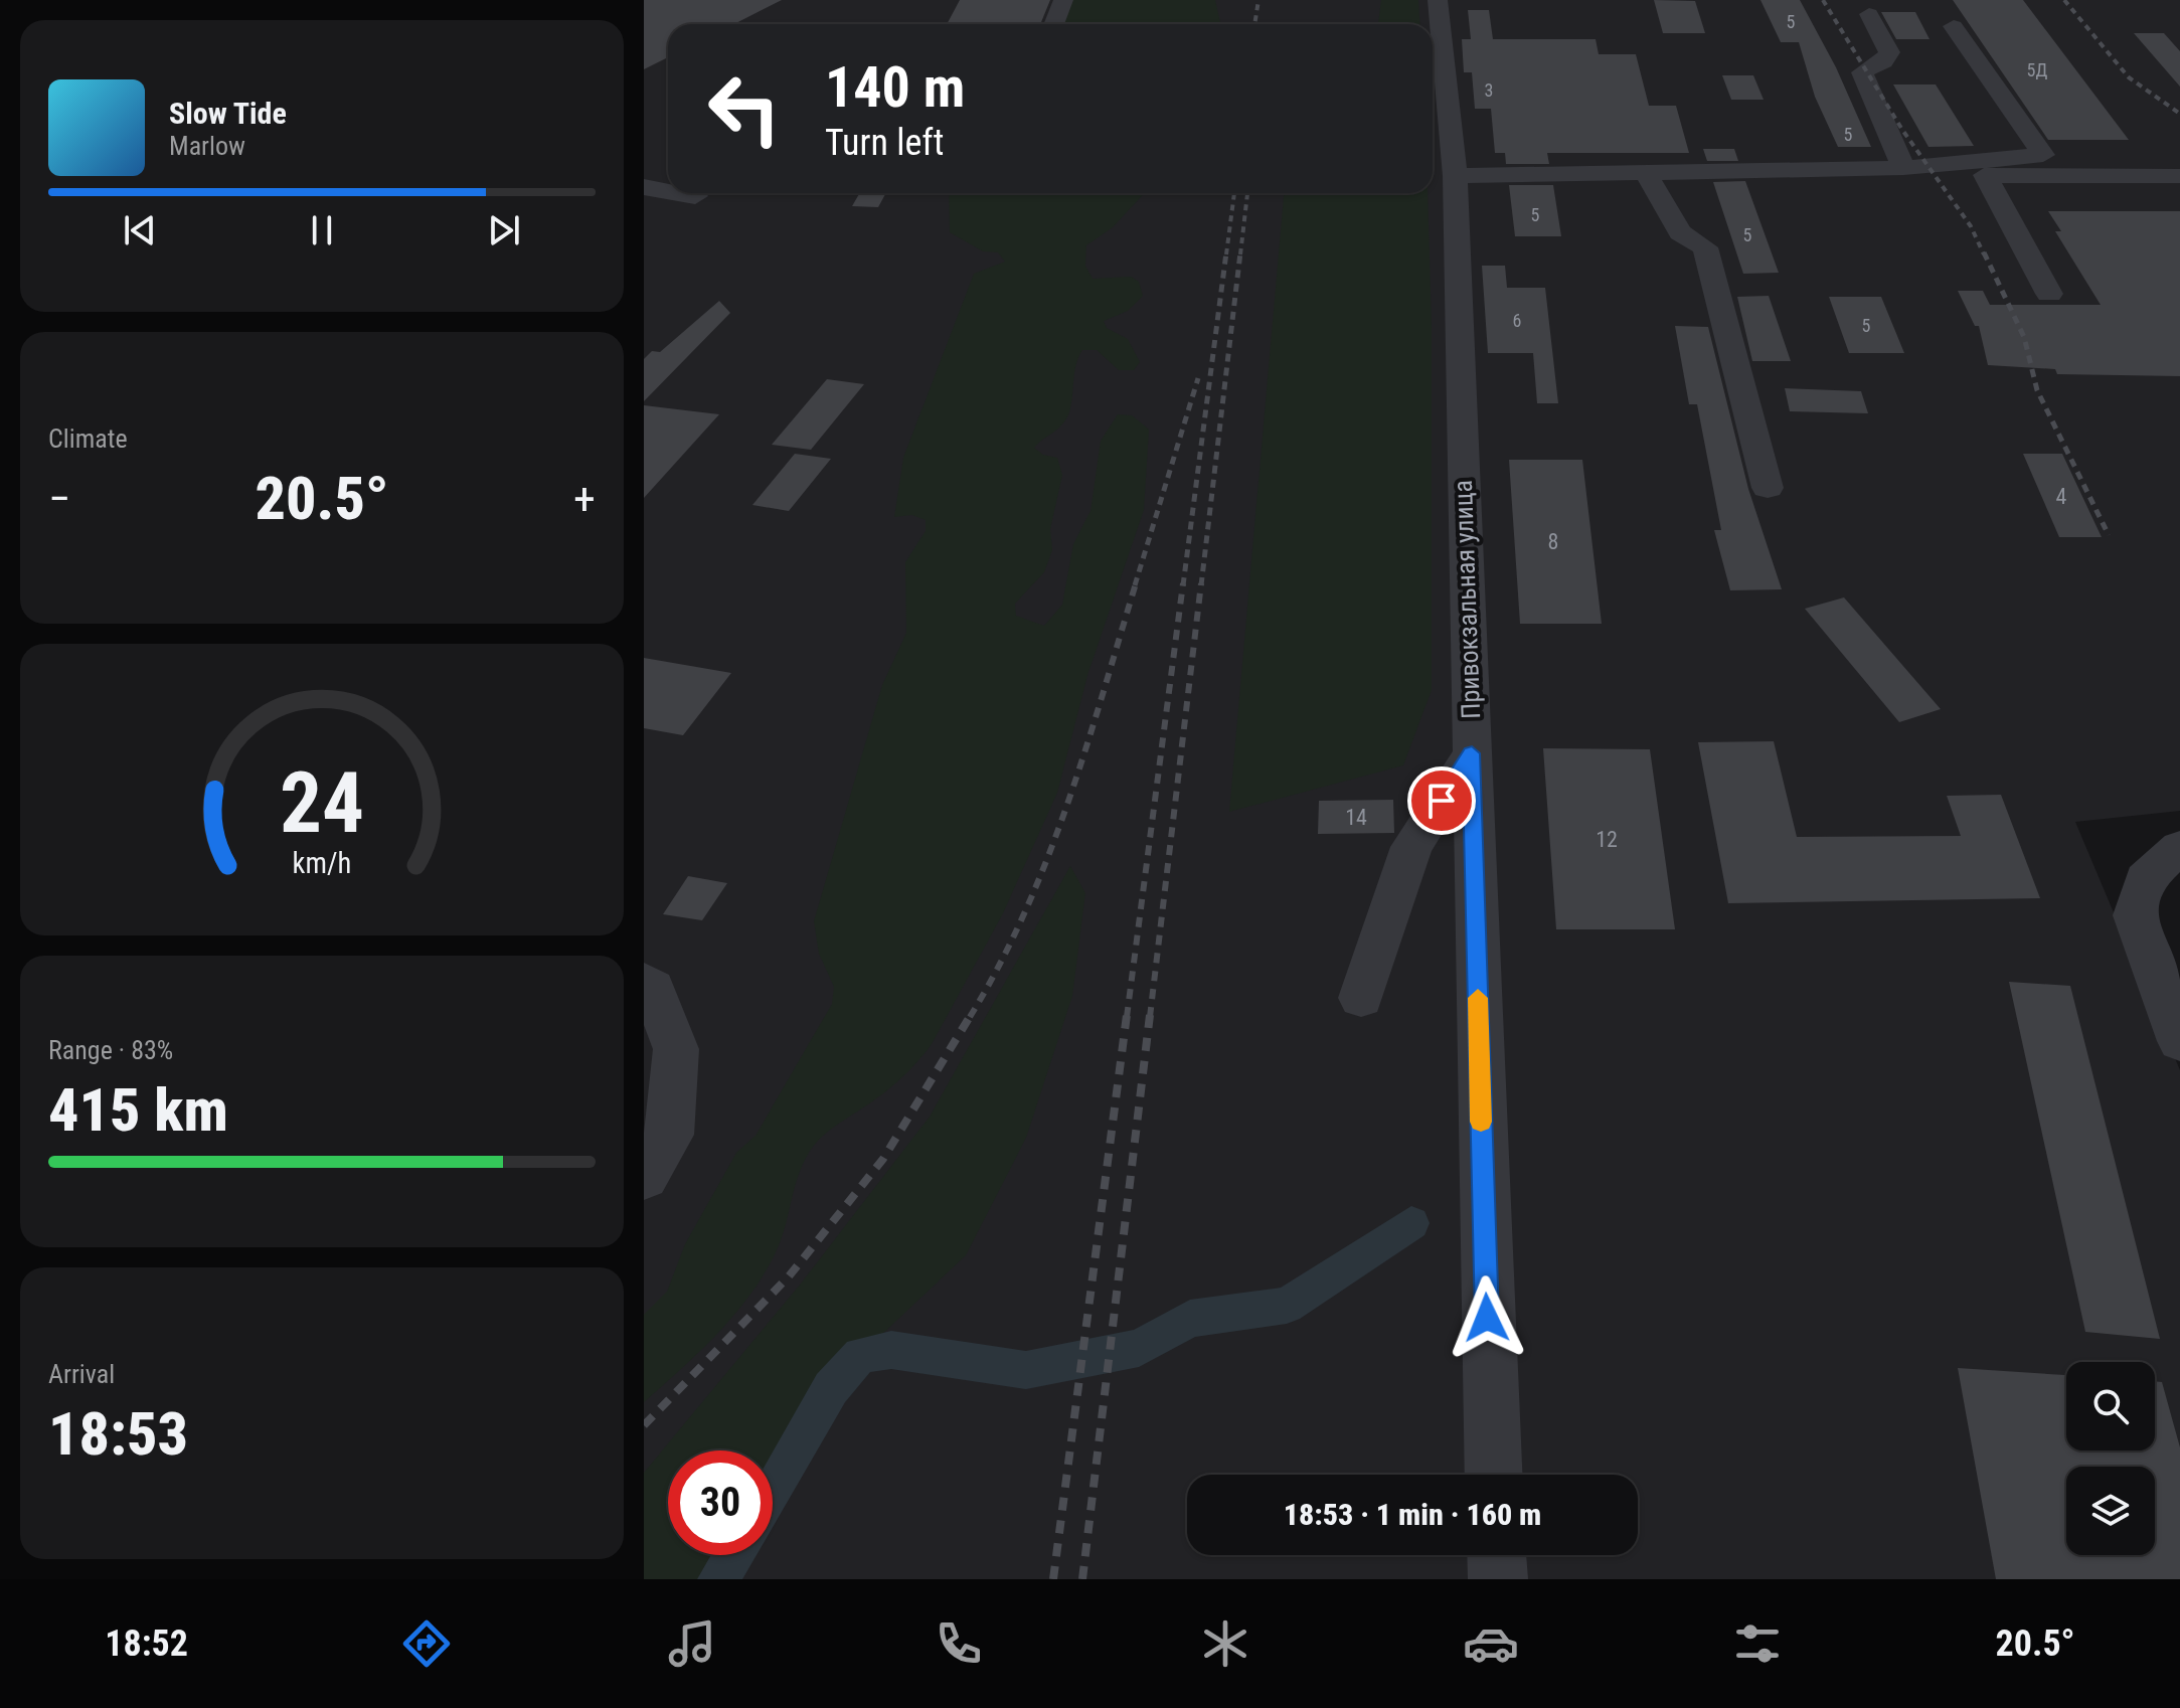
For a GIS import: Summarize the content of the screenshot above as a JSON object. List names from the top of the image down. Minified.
{"streets":{"street":["Привокзальная улица"]},"house_numbers":["5","5Д","3","5","5","5","6","5","4","8","14","12"],"page":{"turn":["140 m","Turn left"],"song":["Slow Tide","Marlow"],"tile":["Climate",["Range · 83%","415 km"],["Arrival","18:53"]],"heat":["−","20.5°","+"],"limit":"30","trip":"18:53 · 1 min · 160 m","tabs":["18:52","20.5°"],"gauge":["24","km/h"]}}
